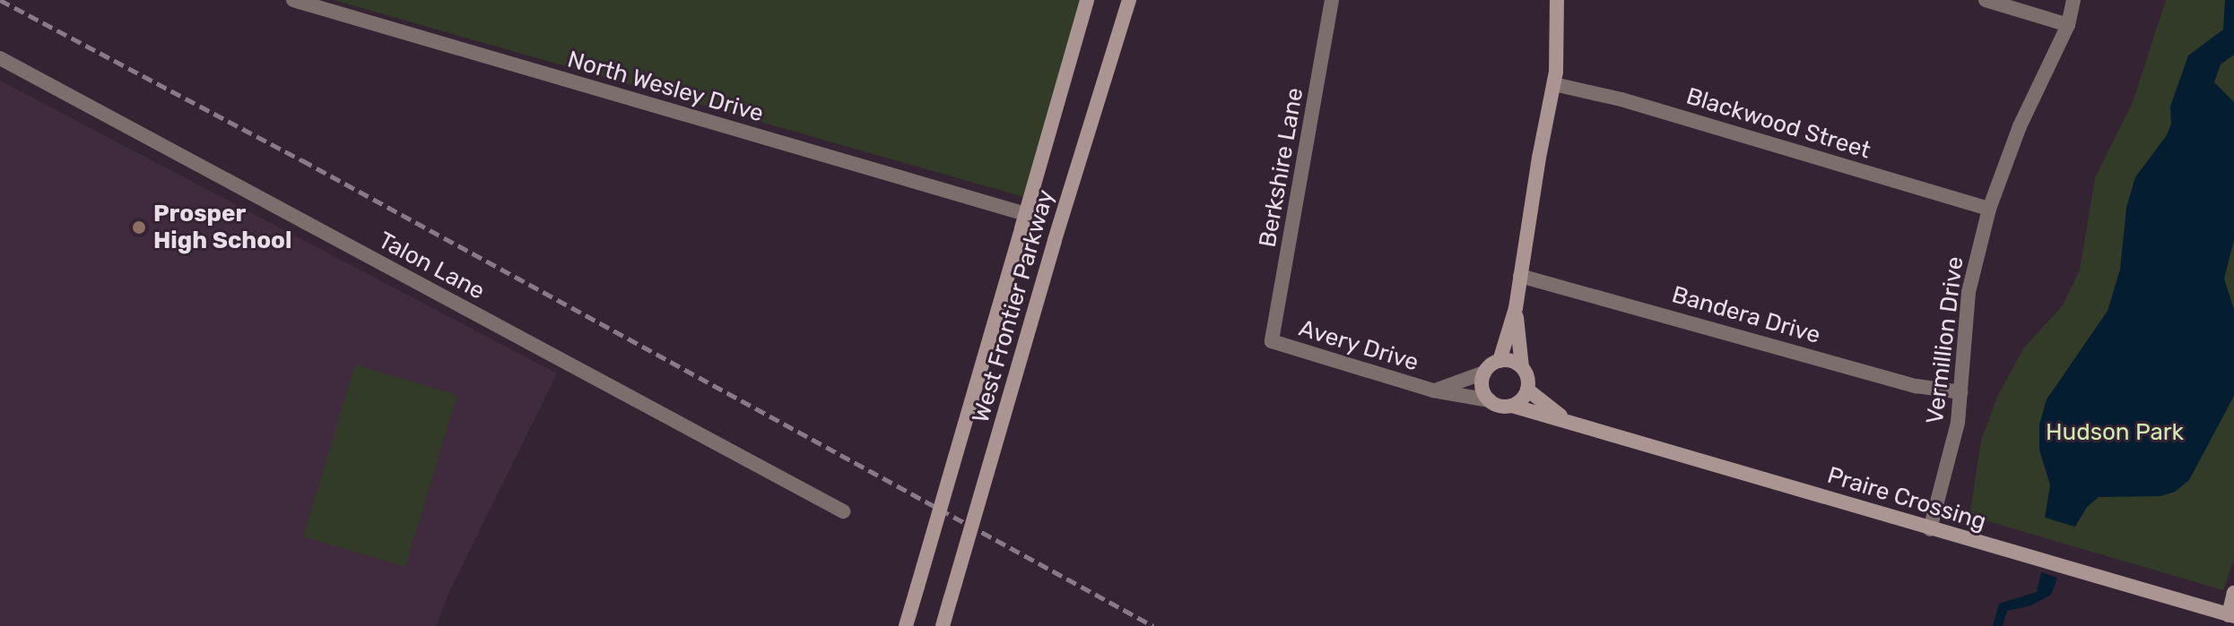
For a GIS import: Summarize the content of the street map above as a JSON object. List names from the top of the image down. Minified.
{"streets":{"street":["North Wesley Drive","Blackwood Street","Berkshire Lane","Talon Lane","West Frontier Parkway","Bandera Drive","Vermillion Drive","Avery Drive","Praire Crossing"]},"crossings":[["North Wesley Drive","West Frontier Parkway"],["Blackwood Street","Vermillion Drive"],["Berkshire Lane","Avery Drive"],["Bandera Drive","Vermillion Drive"],["Vermillion Drive","Praire Crossing"],["Avery Drive","Praire Crossing"]],"parks":["Hudson Park"],"places":["Prosper High School"]}
